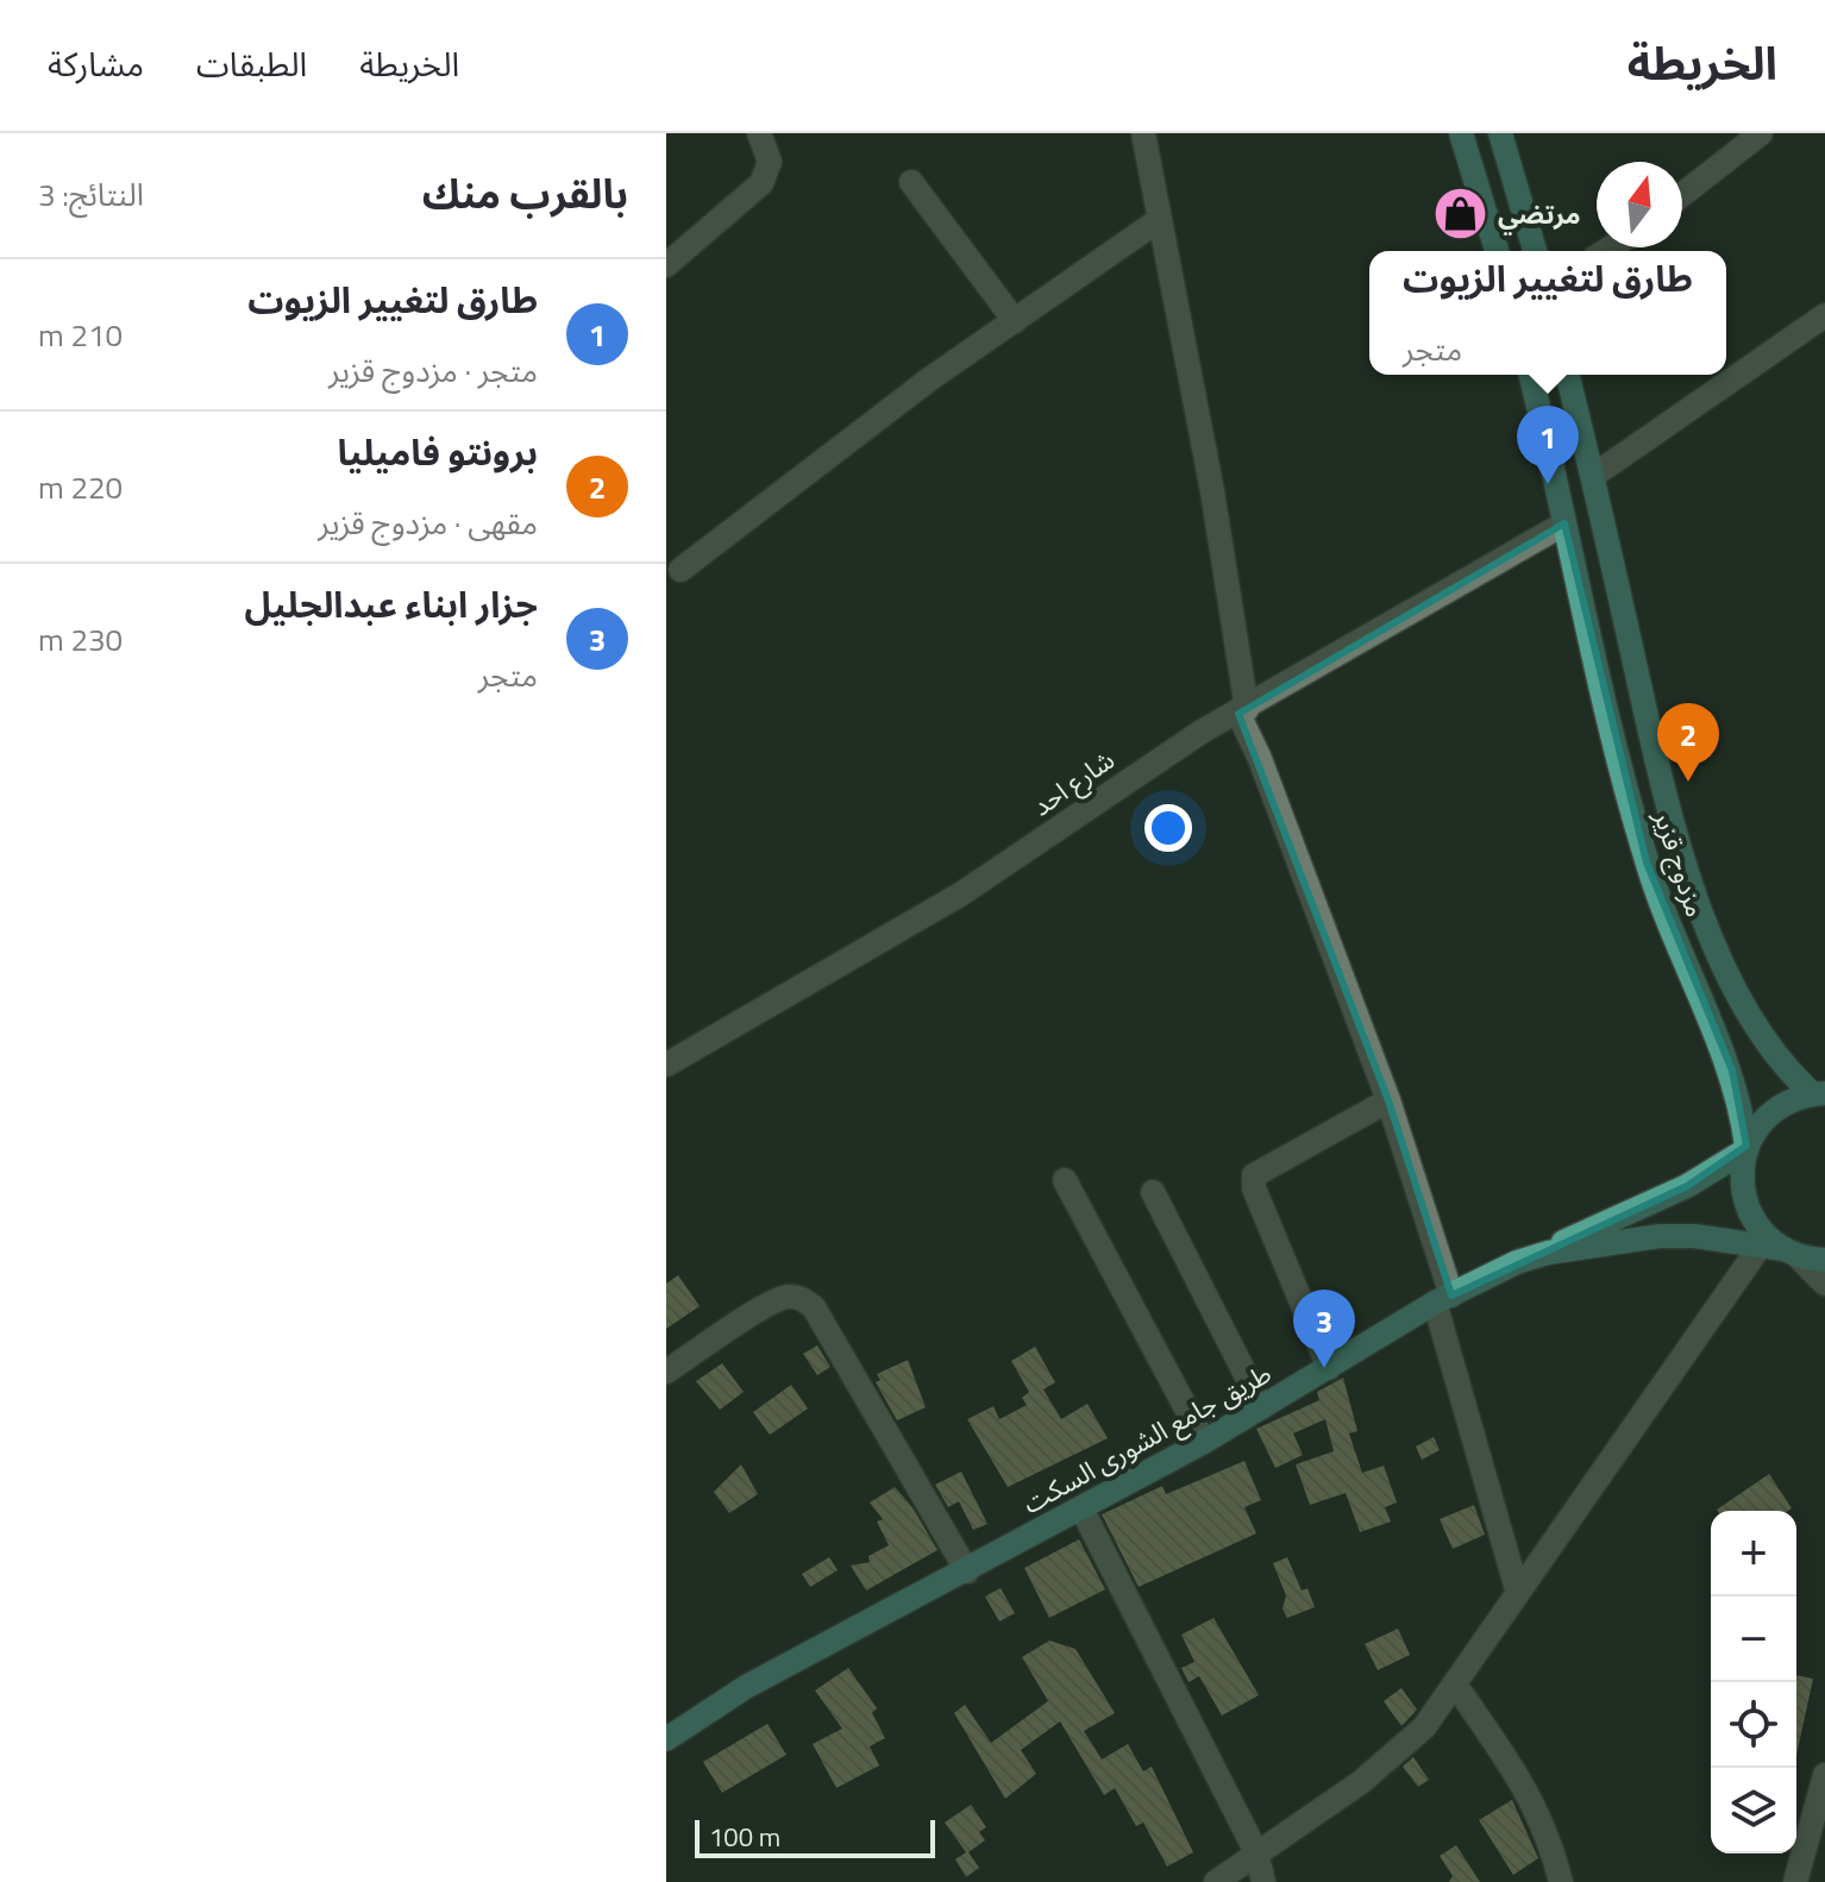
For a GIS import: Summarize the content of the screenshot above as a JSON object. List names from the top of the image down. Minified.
{"streets":{"main road":["مزدوج قزير","طريق جامع الشورى السكت"],"street":["شارع احد"]},"crossings":[["شارع احد","مزدوج قزير"],["مزدوج قزير","طريق جامع الشورى السكت"]],"places":{"shop":["مرتضي"]},"scale_bar":"100 m","north":"top","page":{"header":"الخريطة","nav":["الخريطة","الطبقات","مشاركة"],"heading":["بالقرب منك","النتائج: 3"],"popup":["طارق لتغيير الزيوت","متجر"],"list":[{"mark":"1","name":"طارق لتغيير الزيوت","note":"متجر · مزدوج قزير","value":"210 m"},{"mark":"2","name":"برونتو فاميليا","note":"مقهى · مزدوج قزير","value":"220 m"},{"mark":"3","name":"جزار ابناء عبدالجليل","note":"متجر","value":"230 m"}],"pins":["1","2","3"],"map_buttons":["+","−"],"scale":"100 m"}}
